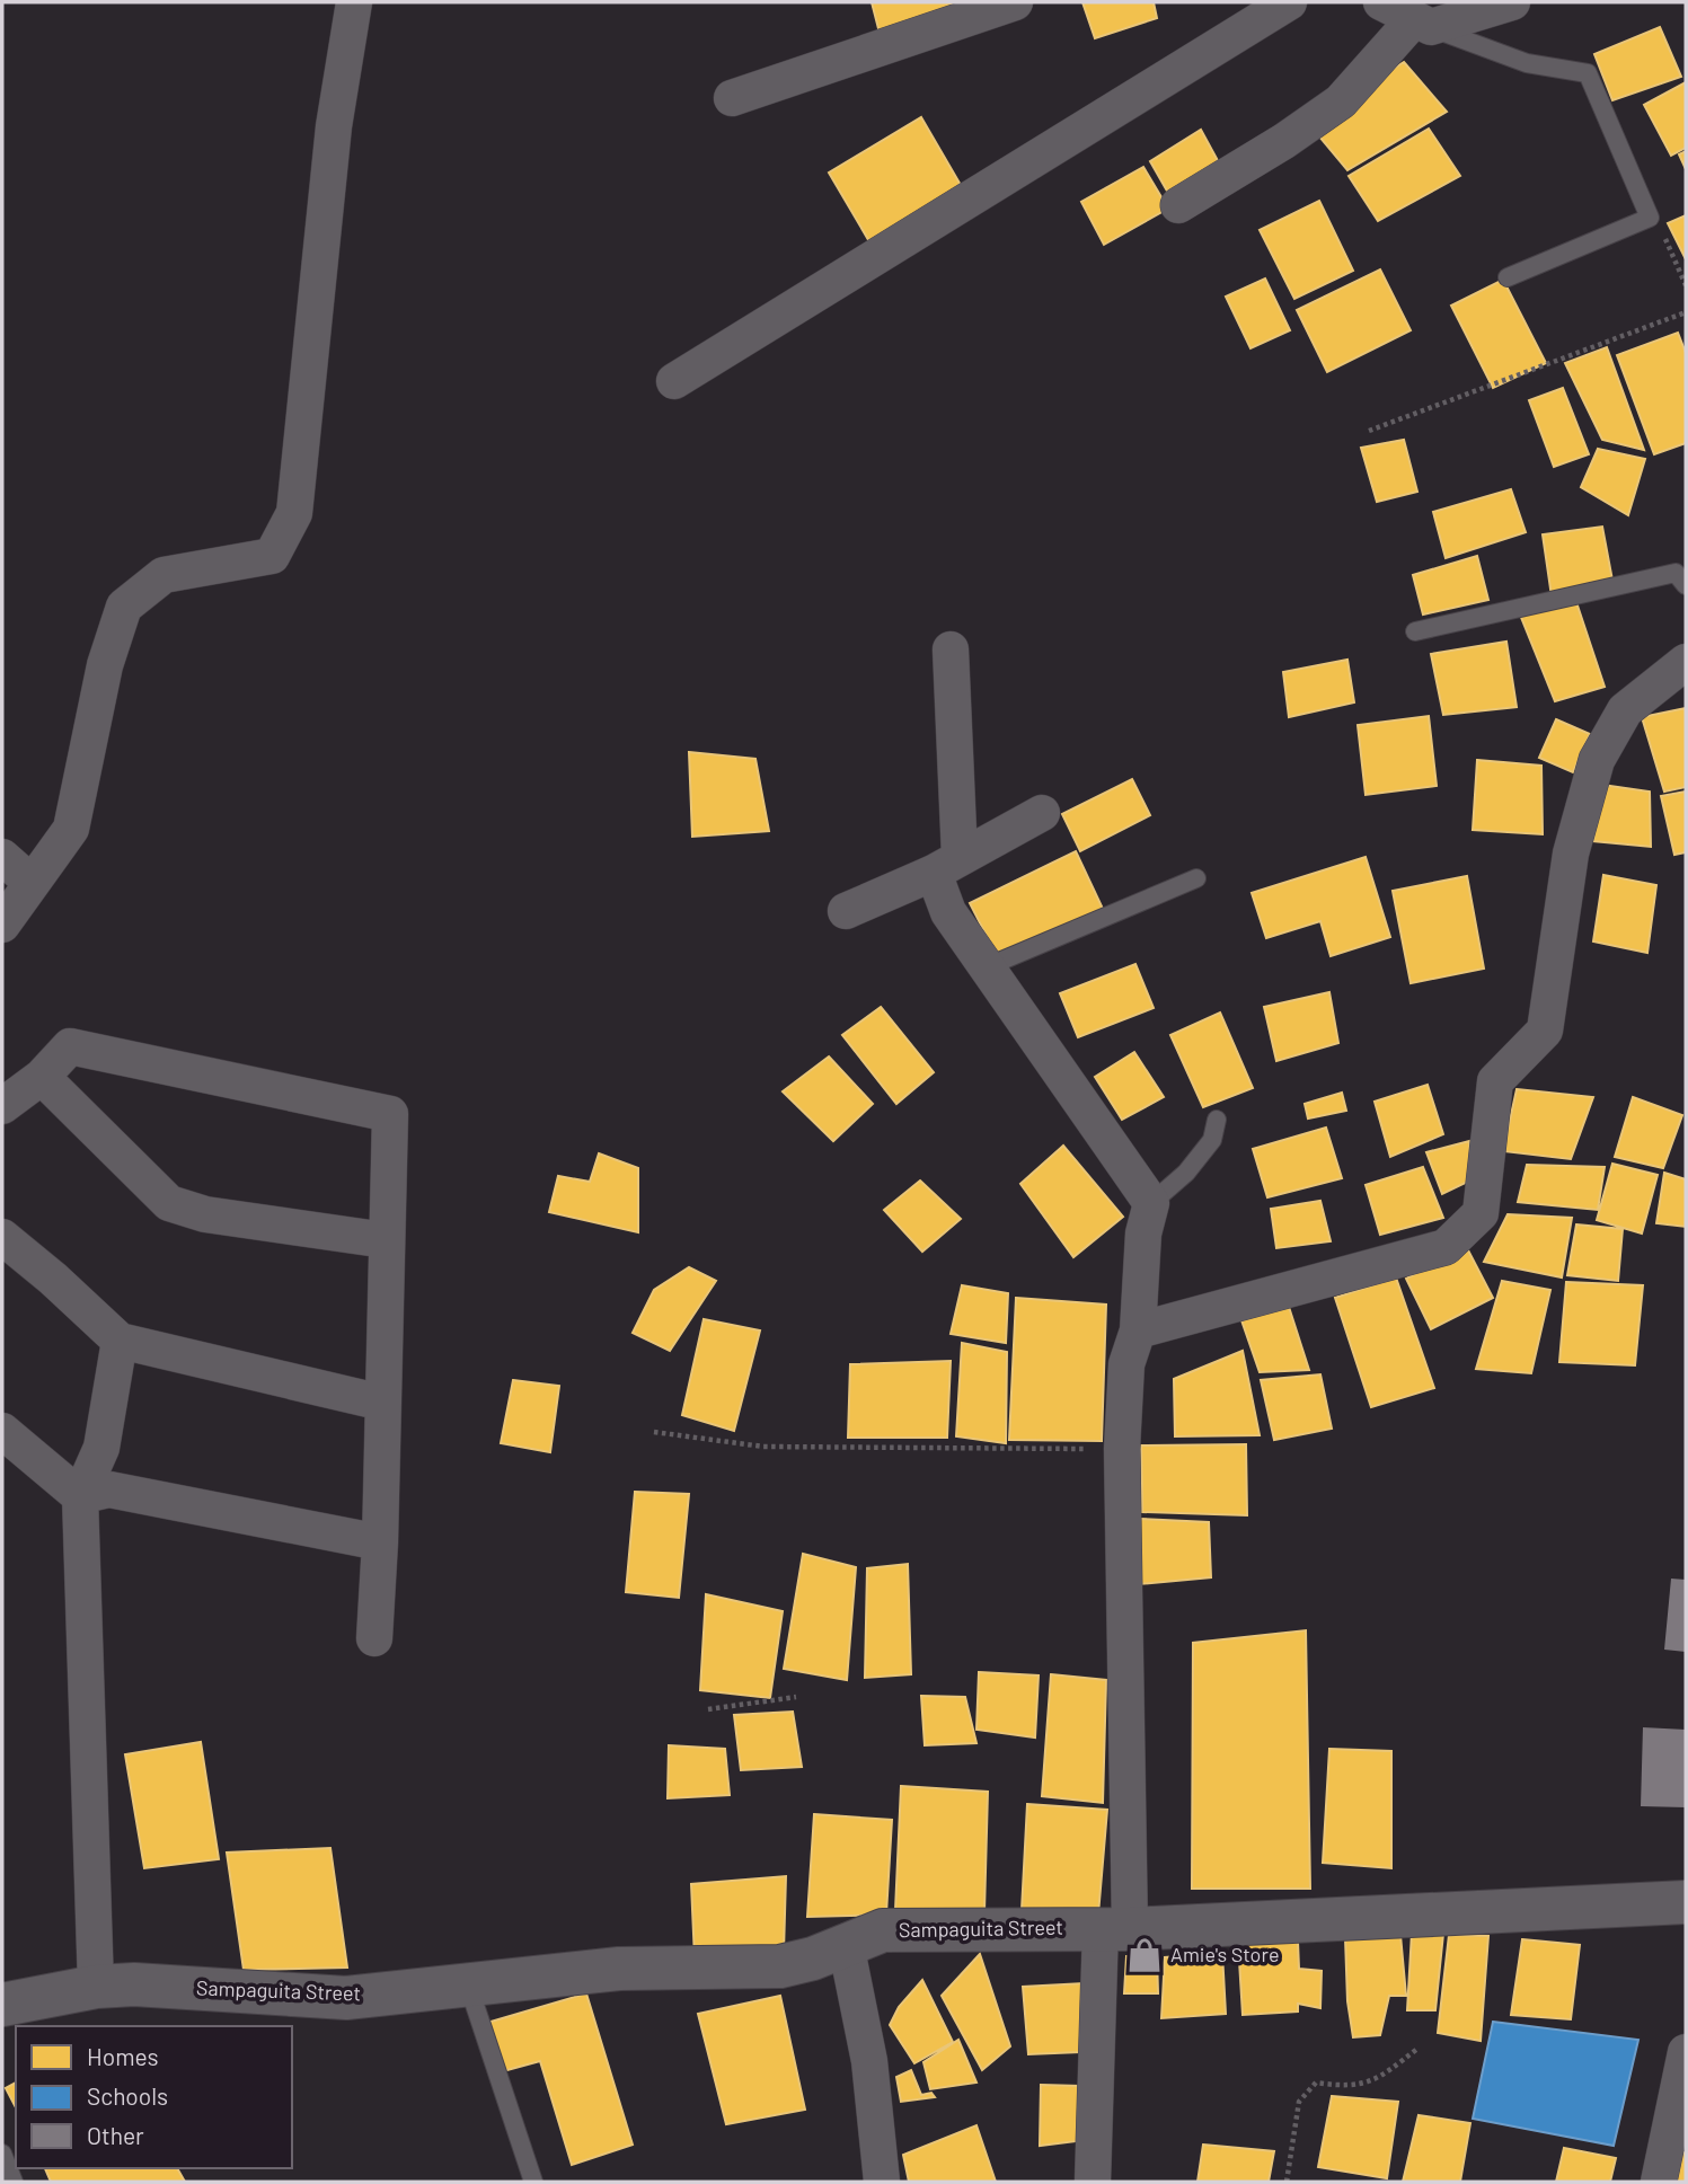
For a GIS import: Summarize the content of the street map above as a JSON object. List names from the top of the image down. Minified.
{"streets":{"street":["Sampaguita Street"]},"places":{"shop":["Amie's Store"]},"legend":["Homes","Schools","Other"]}
